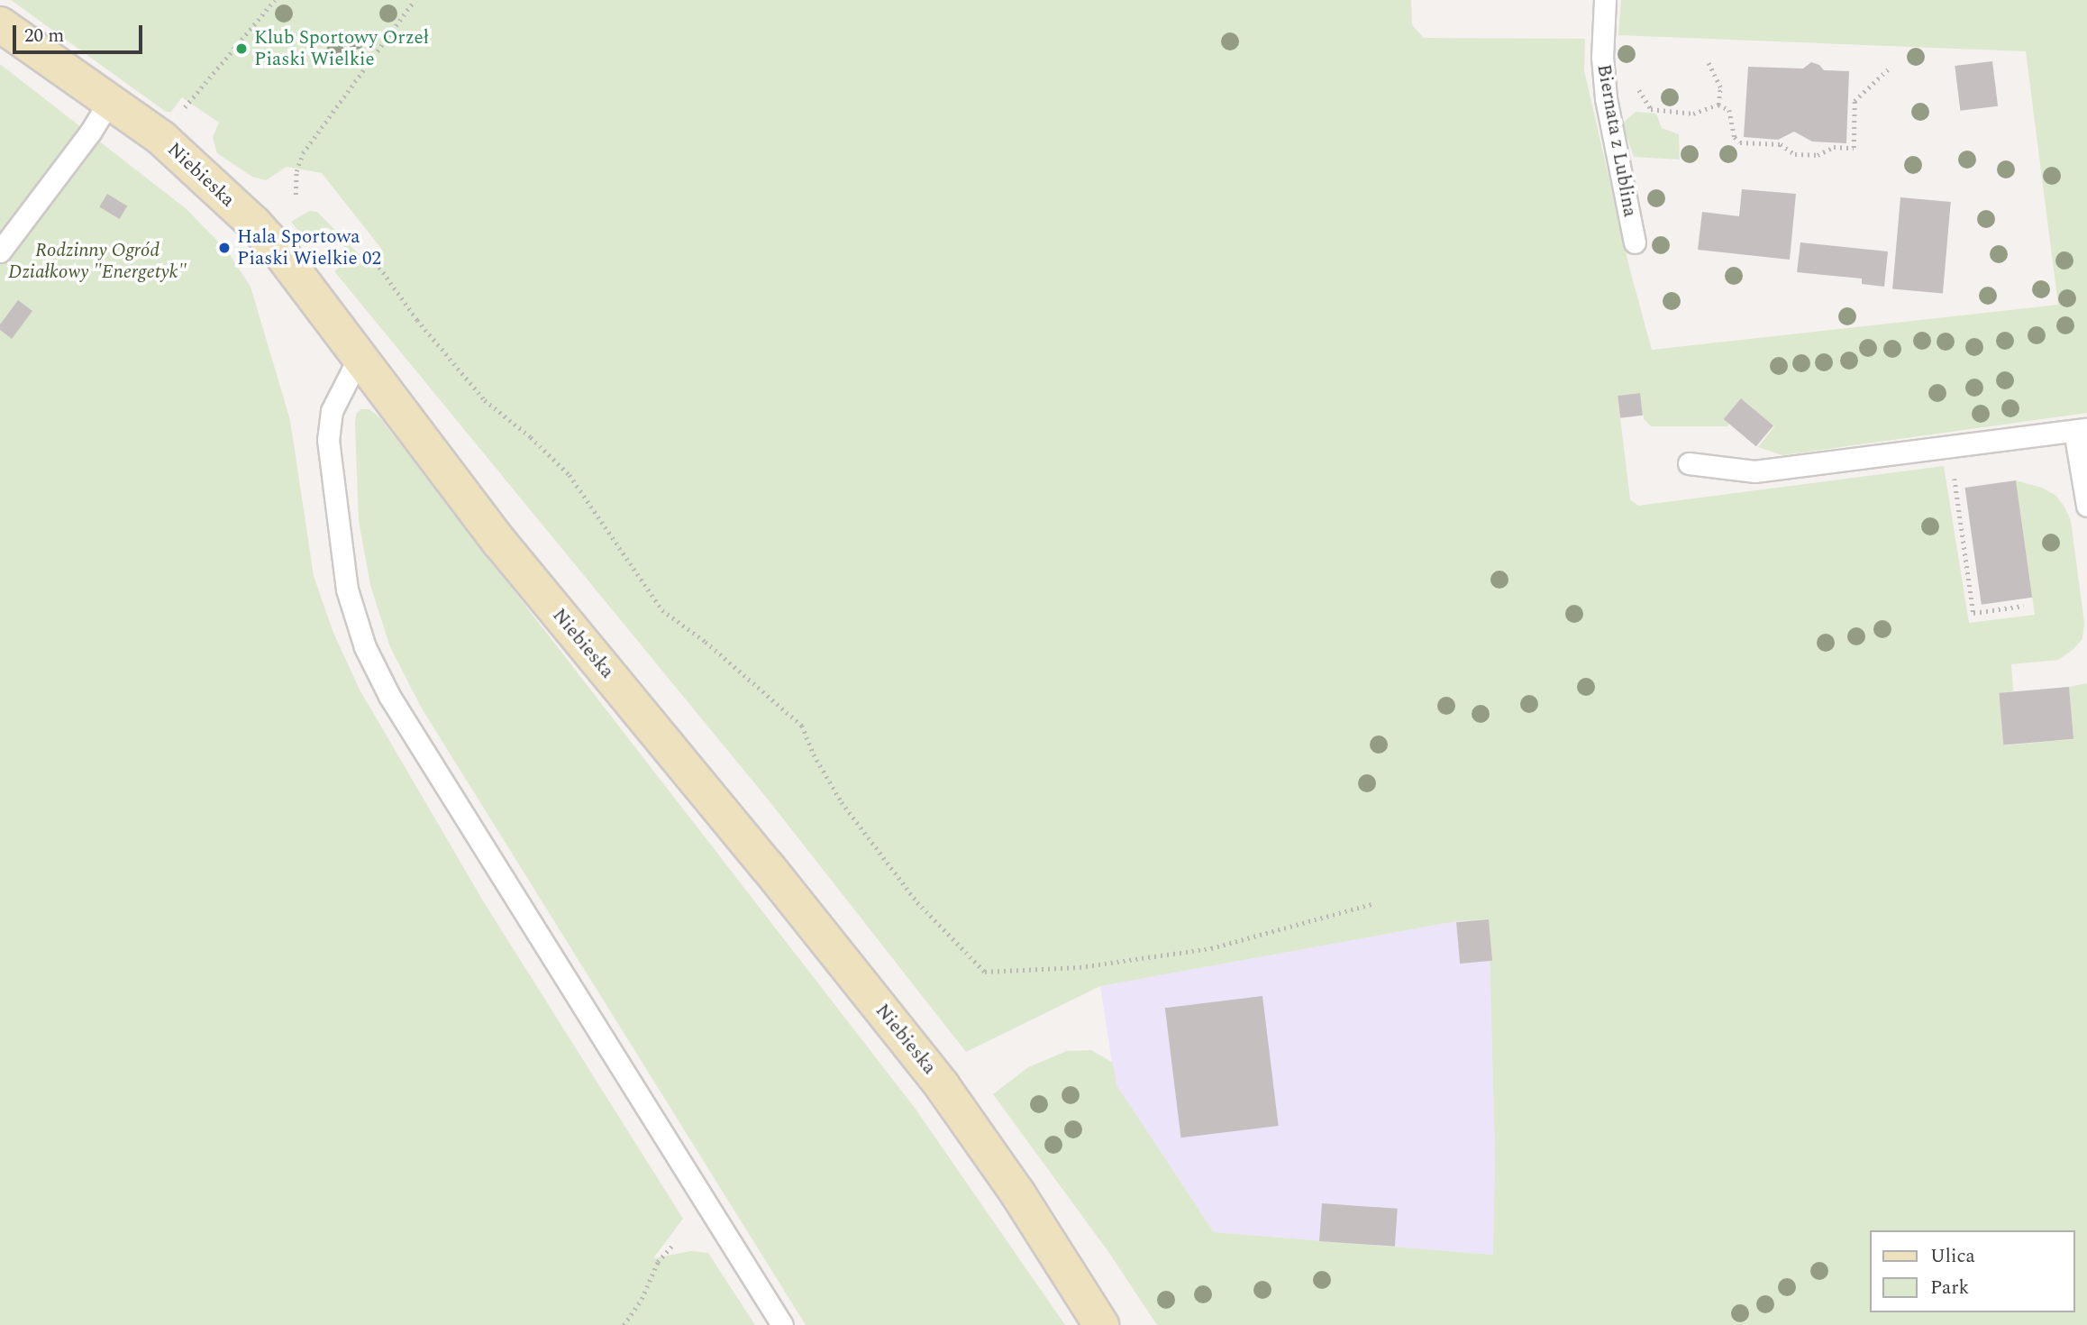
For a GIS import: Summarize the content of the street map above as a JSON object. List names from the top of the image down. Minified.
{"streets":{"street":["Niebieska"],"lane":["Biernata z Lublina"]},"parks":["Rodzinny Ogród Działkowy \"Energetyk\""],"places":["Klub Sportowy Orzeł Piaski Wielkie","Hala Sportowa Piaski Wielkie 02"],"legend":["Ulica","Park"],"scale_bar":"20 m"}
